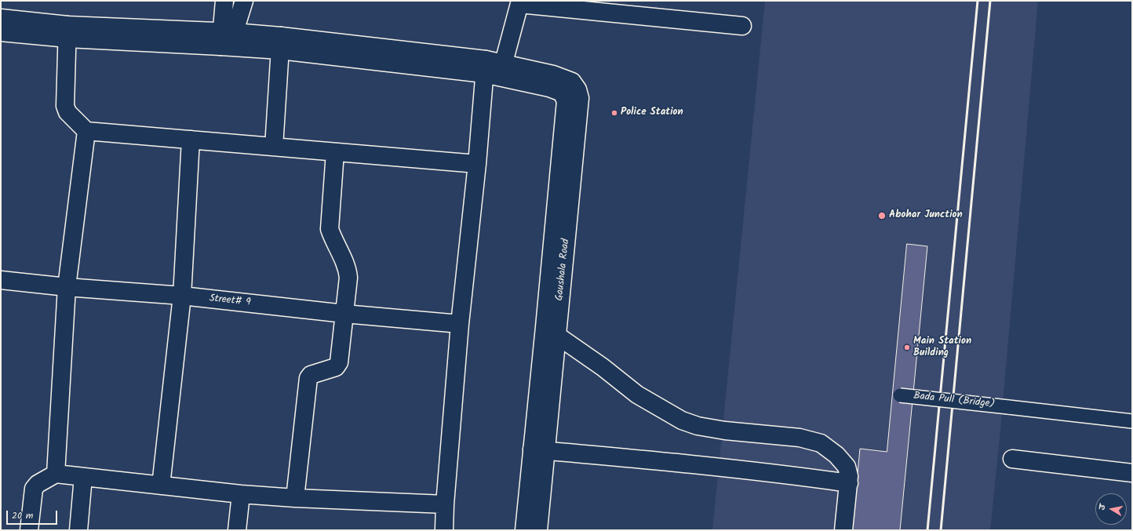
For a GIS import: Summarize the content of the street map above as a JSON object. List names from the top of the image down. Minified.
{"streets":{"street":["Gaushala Road","Street# 9","Bada Pull (Bridge)"]},"places":["Police Station","Abohar Junction","Main Station Building"],"scale_bar":"20 m","north":"left"}
